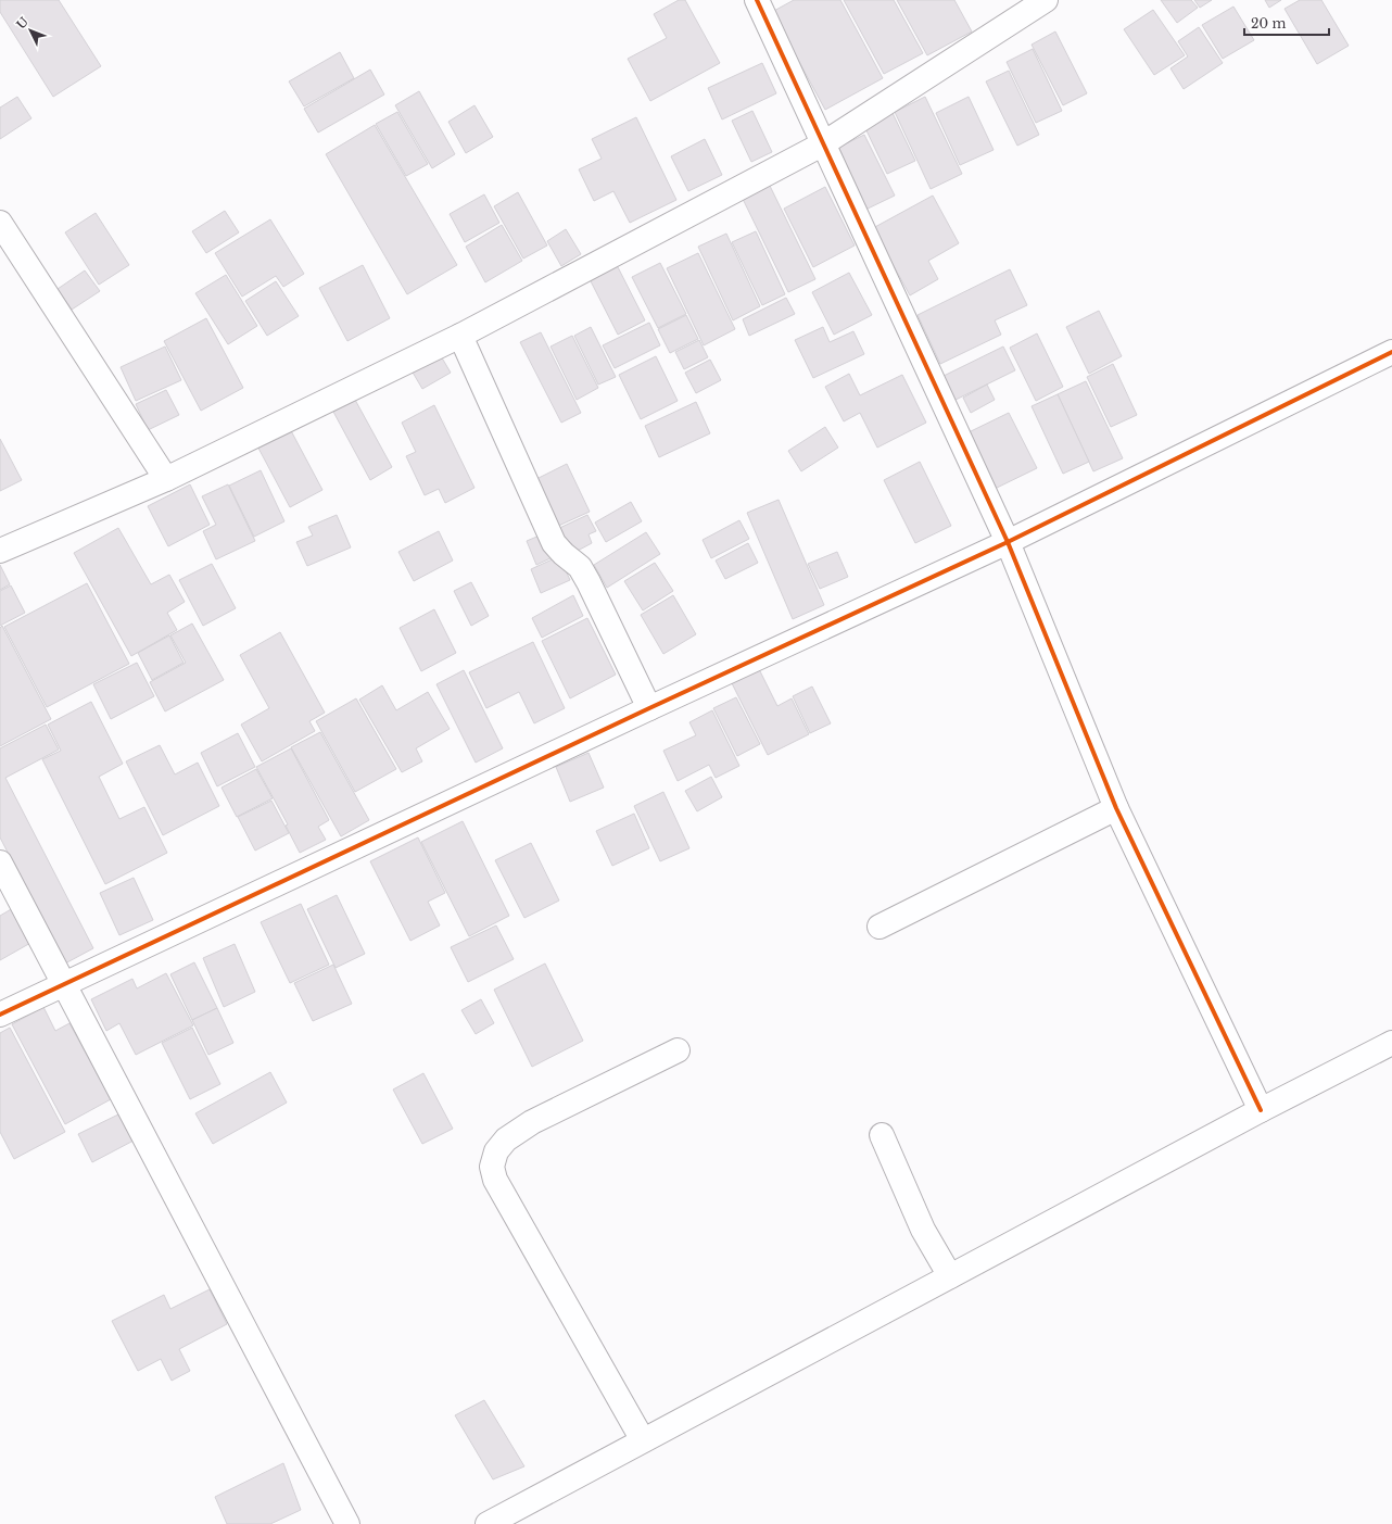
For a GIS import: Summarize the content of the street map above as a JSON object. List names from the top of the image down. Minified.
{"scale_bar":"20 m","north":"top left"}
